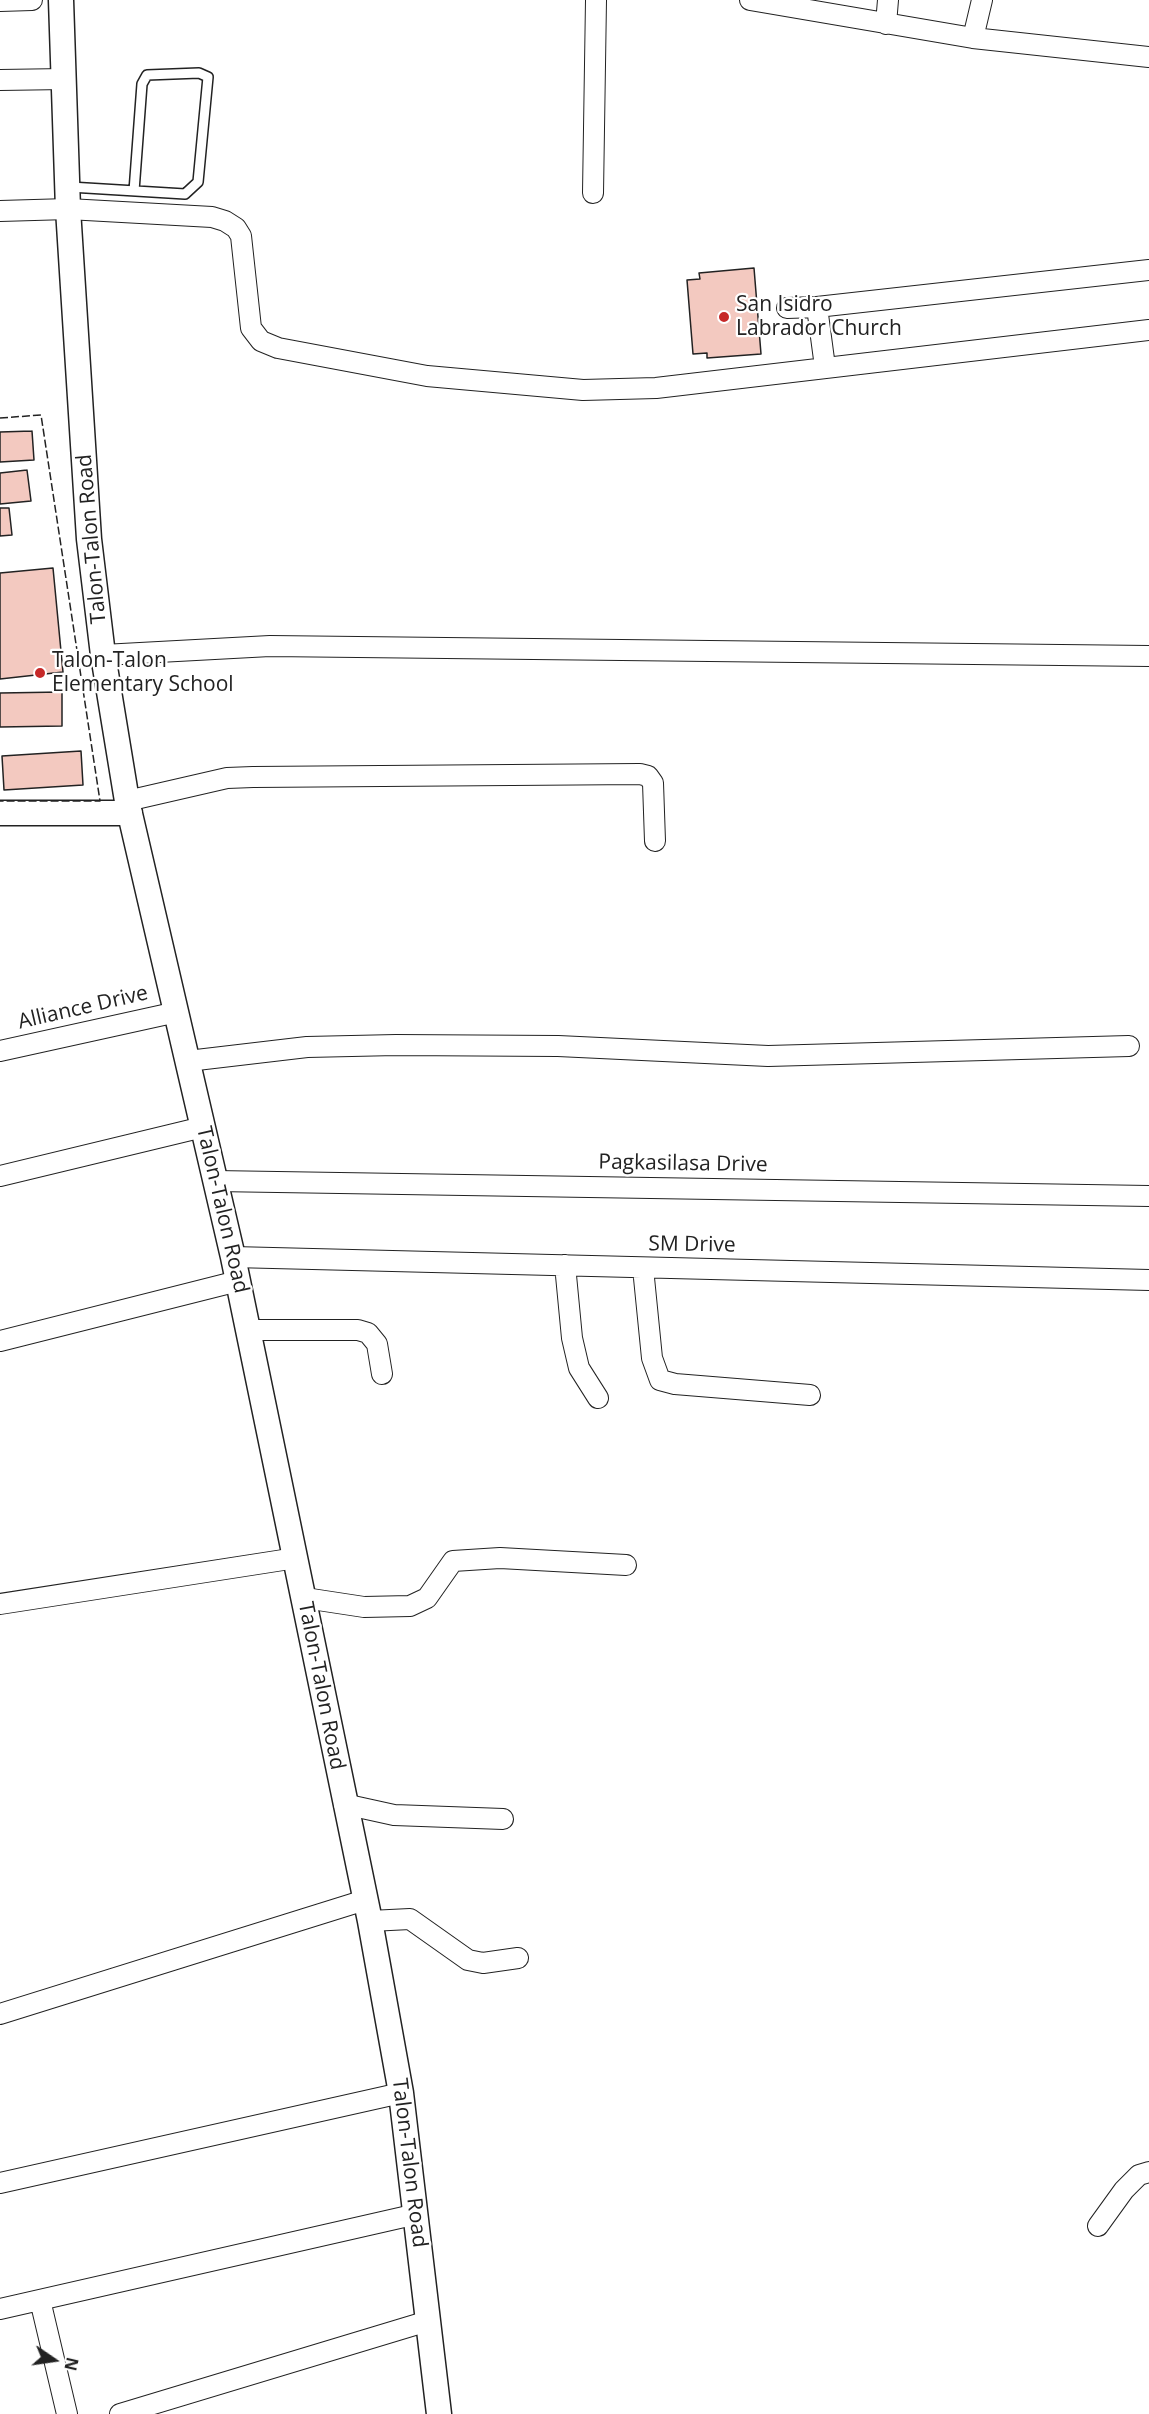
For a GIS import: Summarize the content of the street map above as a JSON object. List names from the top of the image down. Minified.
{"streets":{"street":["Talon-Talon Road","Alliance Drive","Pagkasilasa Drive","SM Drive"]},"crossings":[["Talon-Talon Road","Alliance Drive"],["Talon-Talon Road","Pagkasilasa Drive"],["Talon-Talon Road","SM Drive"]],"places":["San Isidro Labrador Church","Talon-Talon Elementary School"],"north":"right"}
